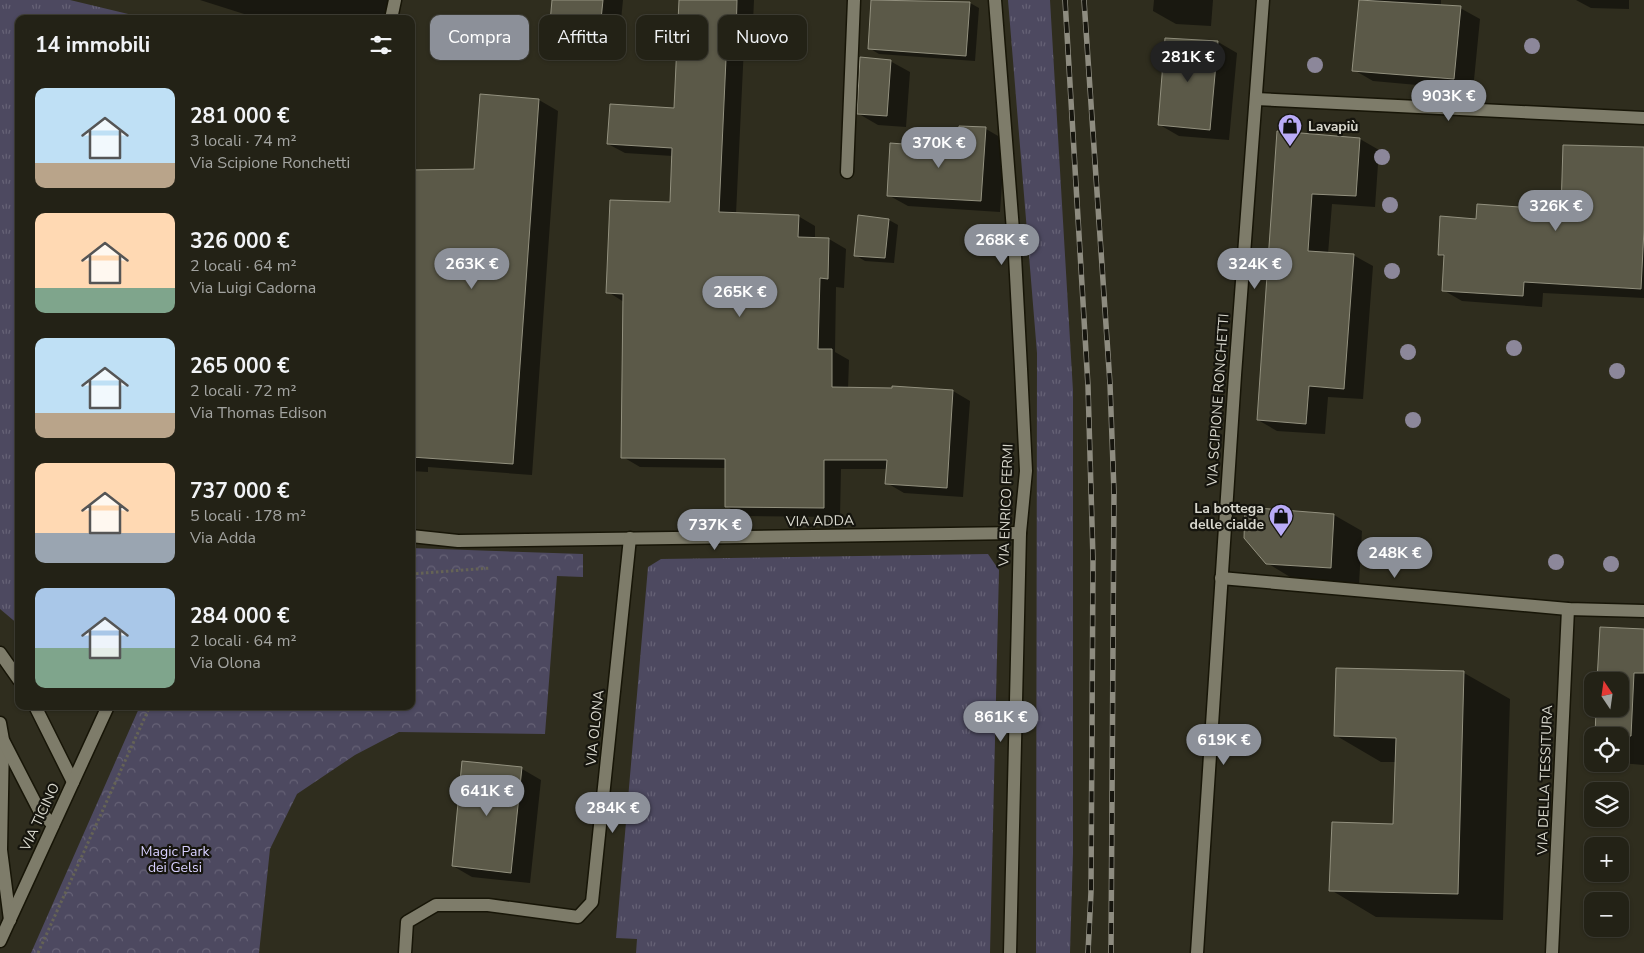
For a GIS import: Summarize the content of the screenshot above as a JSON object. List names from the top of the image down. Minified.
{"streets":{"street":["VIA SCIPIONE RONCHETTI","VIA ENRICO FERMI","VIA ADDA","VIA OLONA","VIA DELLA TESSITURA","VIA TICINO"]},"crossings":[["VIA ENRICO FERMI","VIA ADDA"],["VIA ADDA","VIA OLONA"]],"parks":["Magic Park dei Gelsi"],"places":{"shop":["Lavapiù","La bottega delle cialde"]},"north":"top","page":{"chip":["Compra","Affitta","Filtri","Nuovo"],"heading":"14 immobili","price":["281K €","903K €","370K €","326K €","268K €","263K €","324K €","265K €","737K €","248K €","861K €","619K €","641K €","284K €"],"list":[{"name":"281 000 €","note":"3 locali · 74 m² · Via Scipione Ronchetti"},{"name":"326 000 €","note":"2 locali · 64 m² · Via Luigi Cadorna"},{"name":"265 000 €","note":"2 locali · 72 m² · Via Thomas Edison"},{"name":"737 000 €","note":"5 locali · 178 m² · Via Adda"},{"name":"284 000 €","note":"2 locali · 64 m² · Via Olona"}],"map_buttons":["+","−"]}}
